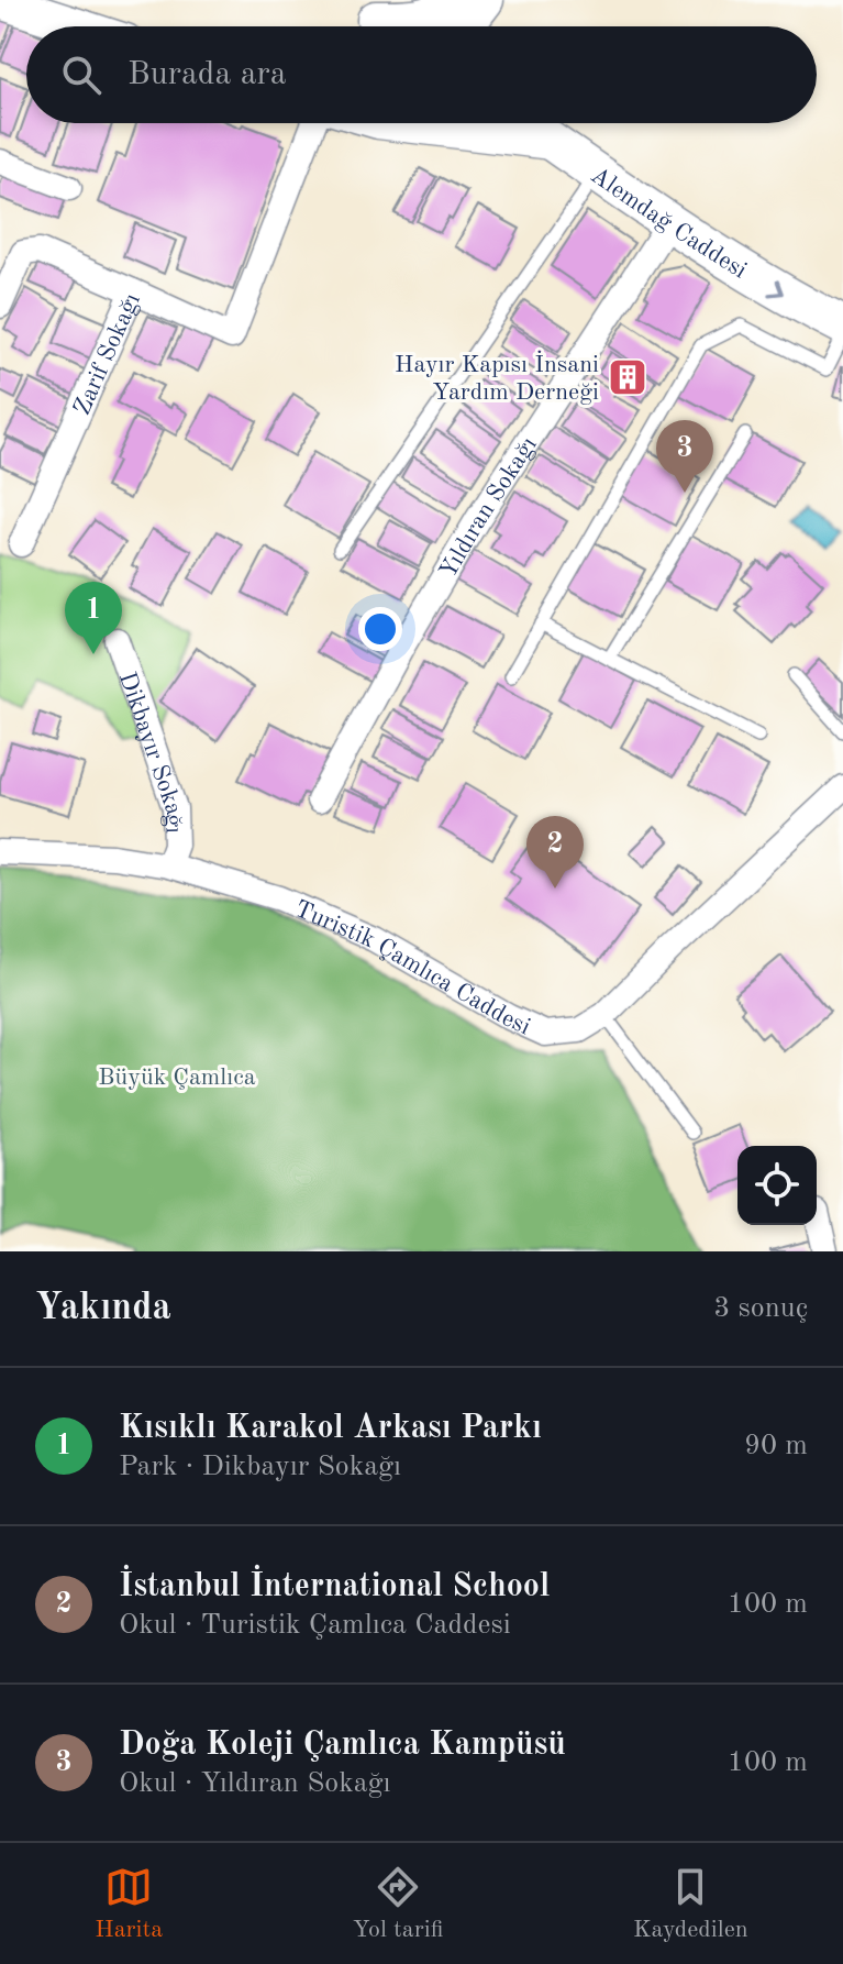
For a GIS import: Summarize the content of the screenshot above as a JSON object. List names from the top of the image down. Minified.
{"streets":{"main road":["Alemdağ Caddesi"],"street":["Zarif Sokağı","Yıldıran Sokağı","Dikbayır Sokağı","Turistik Çamlıca Caddesi"]},"crossings":[["Alemdağ Caddesi","Yıldıran Sokağı"],["Dikbayır Sokağı","Turistik Çamlıca Caddesi"]],"one_way":["Alemdağ Caddesi"],"parks":["Büyük Çamlıca"],"places":{"building":["Hayır Kapısı İnsani Yardım Derneği"]},"page":{"search":"Burada ara","pins":["3","1","2"],"heading":["Yakında","3 sonuç"],"list":[{"mark":"1","name":"Kısıklı Karakol Arkası Parkı","note":"Park · Dikbayır Sokağı","value":"90 m"},{"mark":"2","name":"İstanbul İnternational School","note":"Okul · Turistik Çamlıca Caddesi","value":"100 m"},{"mark":"3","name":"Doğa Koleji Çamlıca Kampüsü","note":"Okul · Yıldıran Sokağı","value":"100 m"}],"nav":["Harita","Yol tarifi","Kaydedilen"]}}
